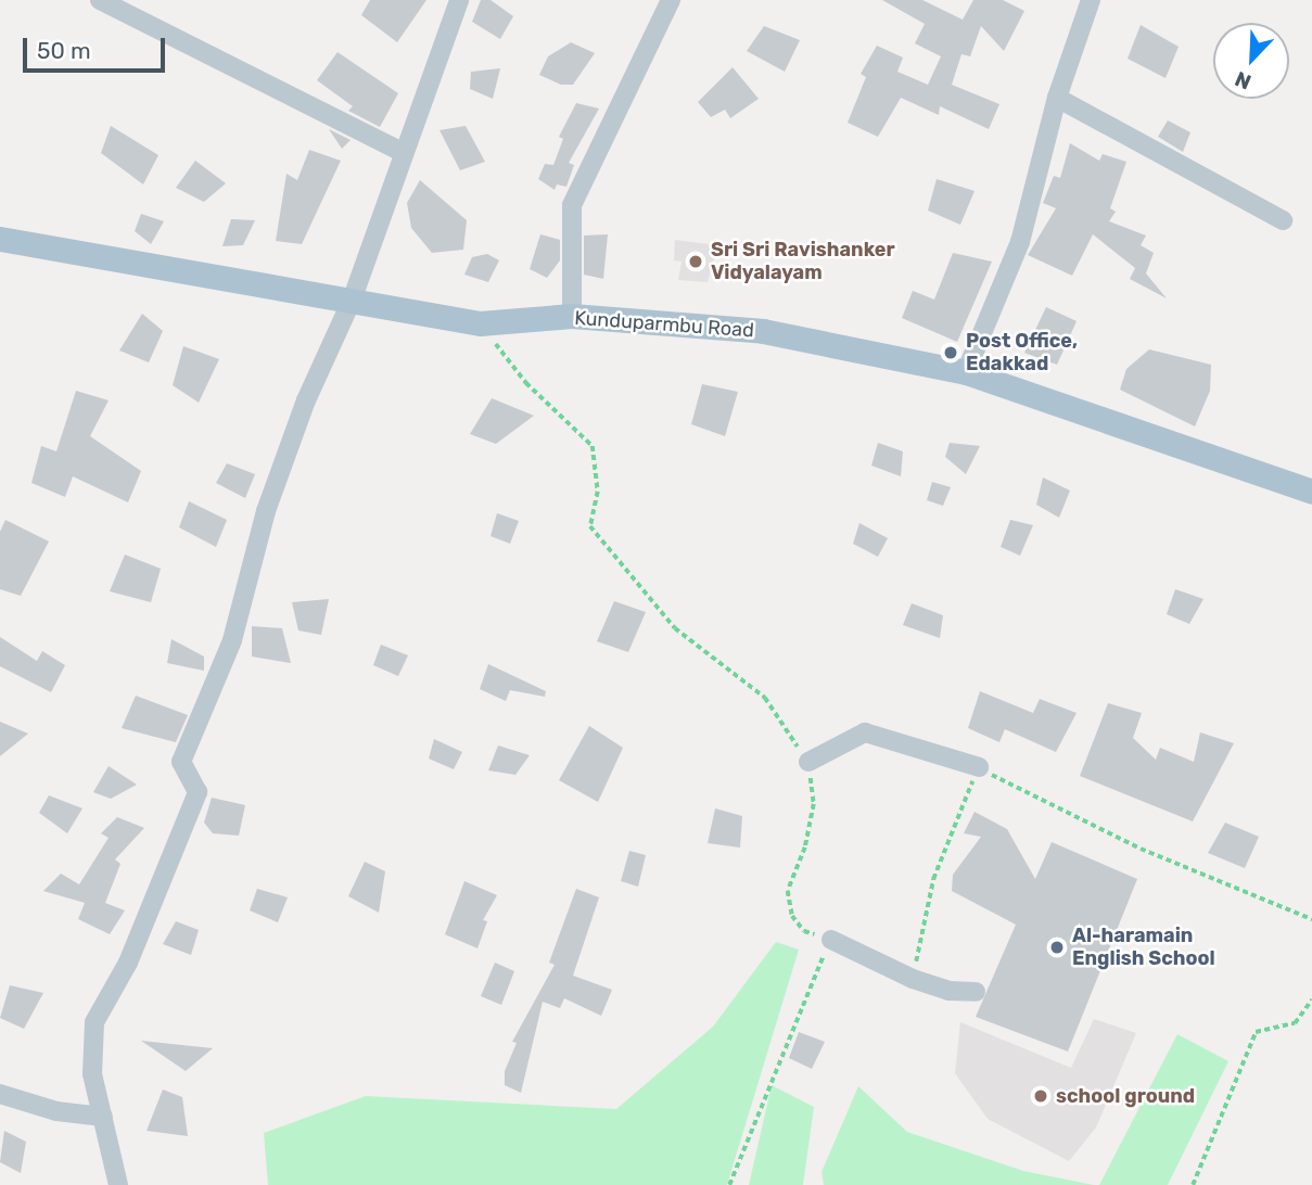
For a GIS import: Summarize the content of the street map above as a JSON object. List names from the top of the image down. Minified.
{"streets":{"main road":["Kunduparmbu Road"]},"places":["Sri Sri Ravishanker Vidyalayam","Post Office, Edakkad","Al-haramain English School","school ground"],"scale_bar":"50 m","north":"bottom left"}
